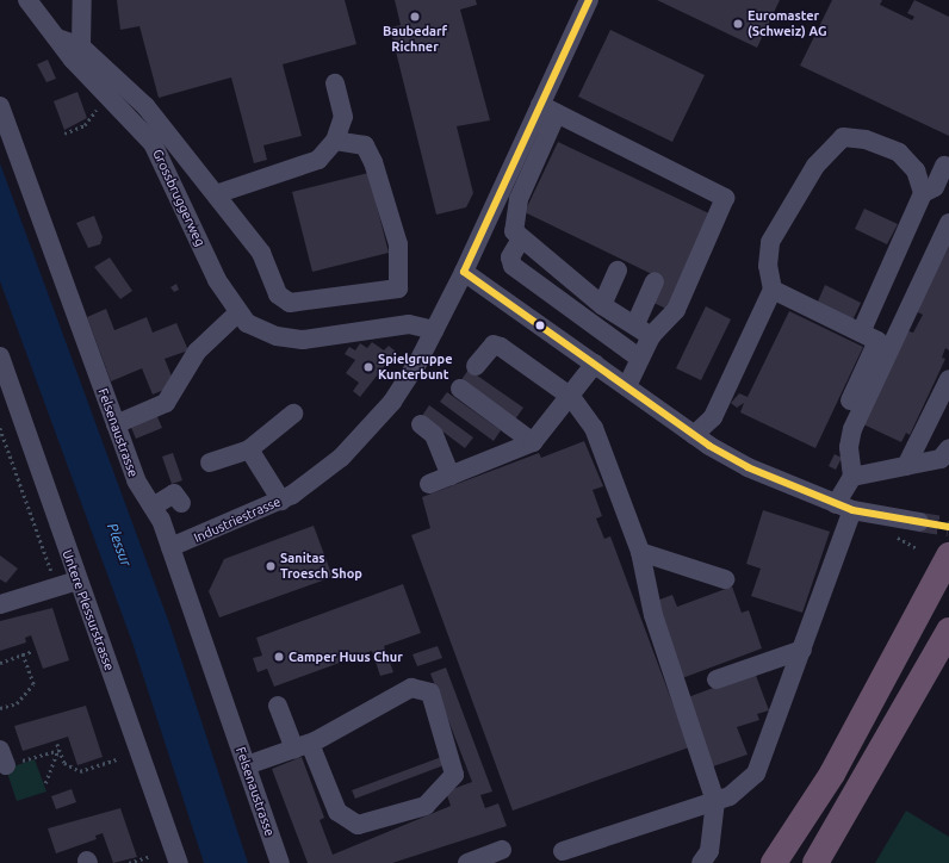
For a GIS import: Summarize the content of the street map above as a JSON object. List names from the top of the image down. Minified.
{"streets":{"street":["Grossbruggerweg","Felsenaustrasse","Industriestrasse","Untere Plessurstrasse"]},"crossings":[["Grossbruggerweg","Industriestrasse"],["Felsenaustrasse","Industriestrasse"]],"water":["Plessur"],"places":["Baubedarf Richner","Euromaster (Schweiz) AG","Spielgruppe Kunterbunt","Sanitas Troesch Shop","Camper Huus Chur"]}
